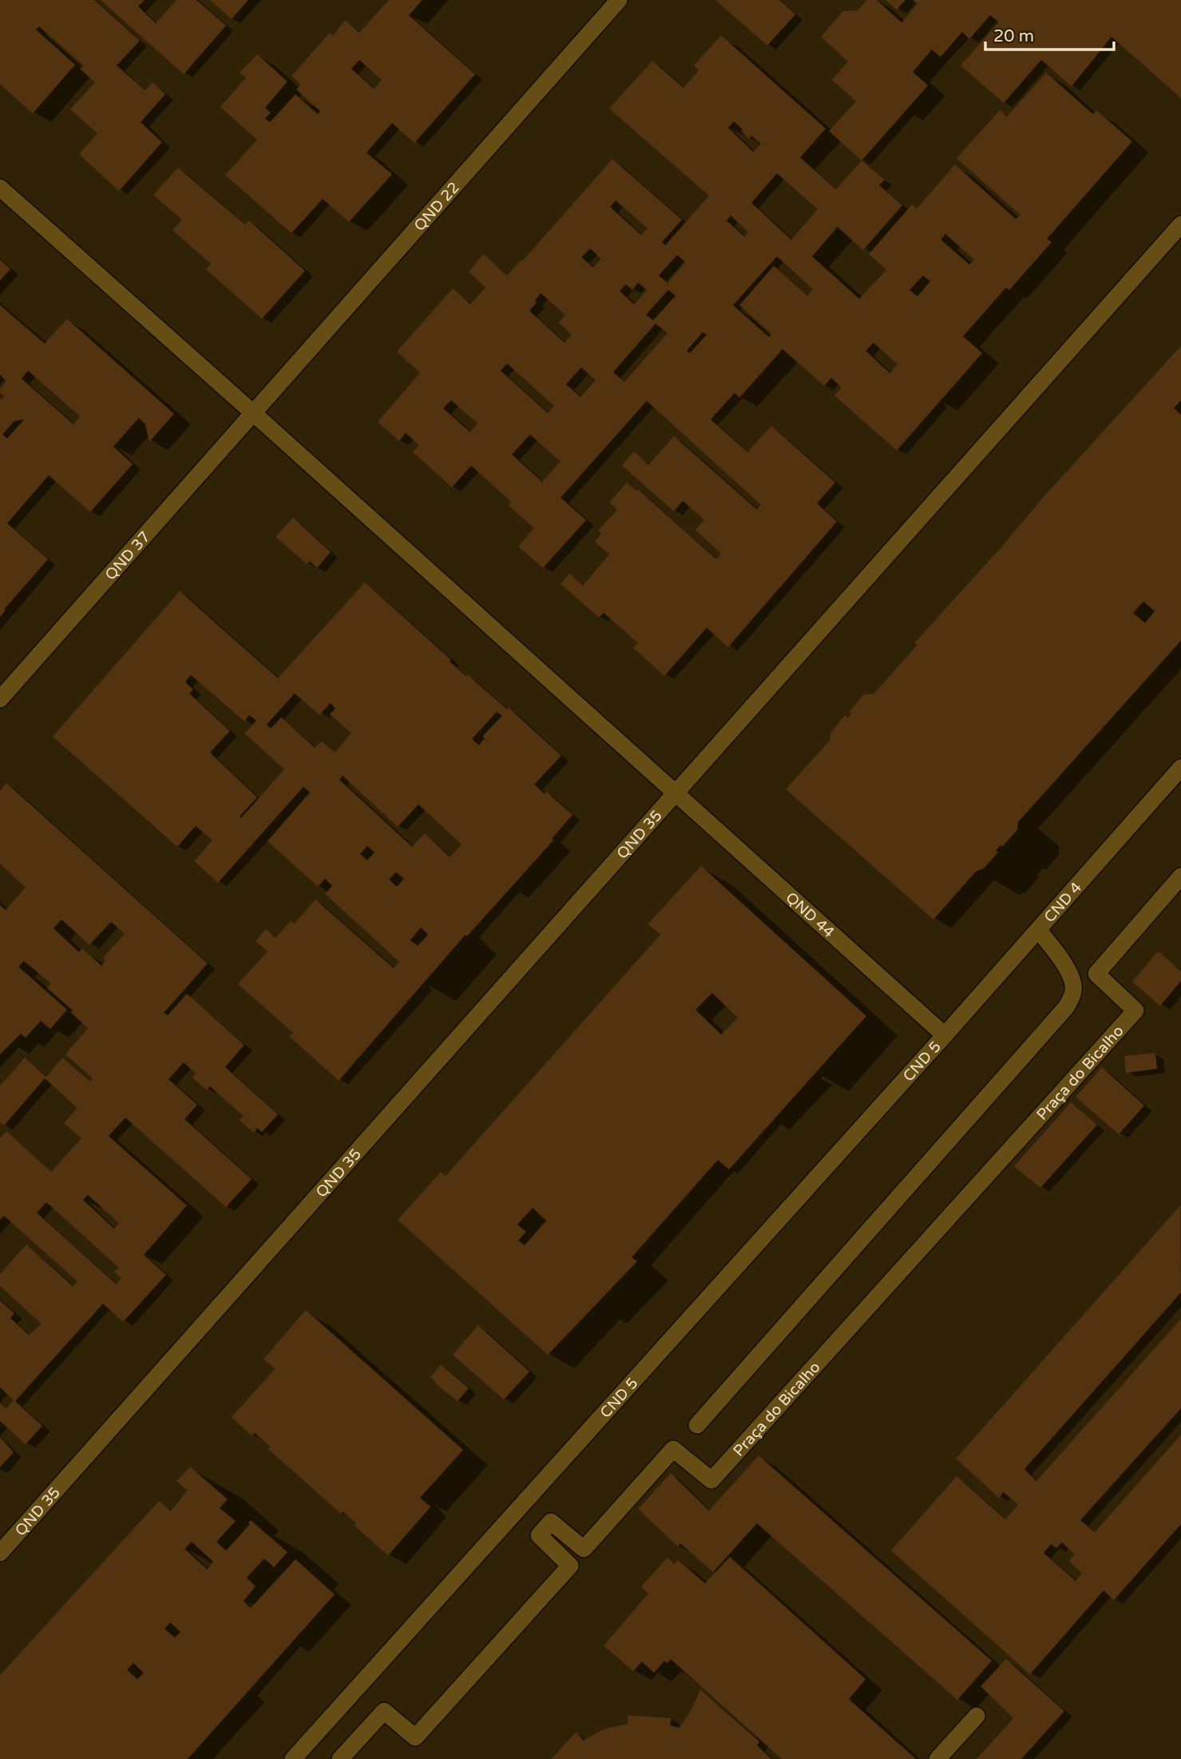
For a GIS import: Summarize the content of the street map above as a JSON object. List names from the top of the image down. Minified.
{"streets":{"street":["QND 22","QND 37","QND 35","CND 4","QND 44","CND 5","Praça do Bicalho"]},"crossings":[["QND 22","QND 37"],["QND 22","QND 44"],["QND 37","QND 44"],["QND 35","QND 44"],["CND 4","QND 44"],["CND 4","CND 5"],["QND 44","CND 5"]],"scale_bar":"20 m"}
